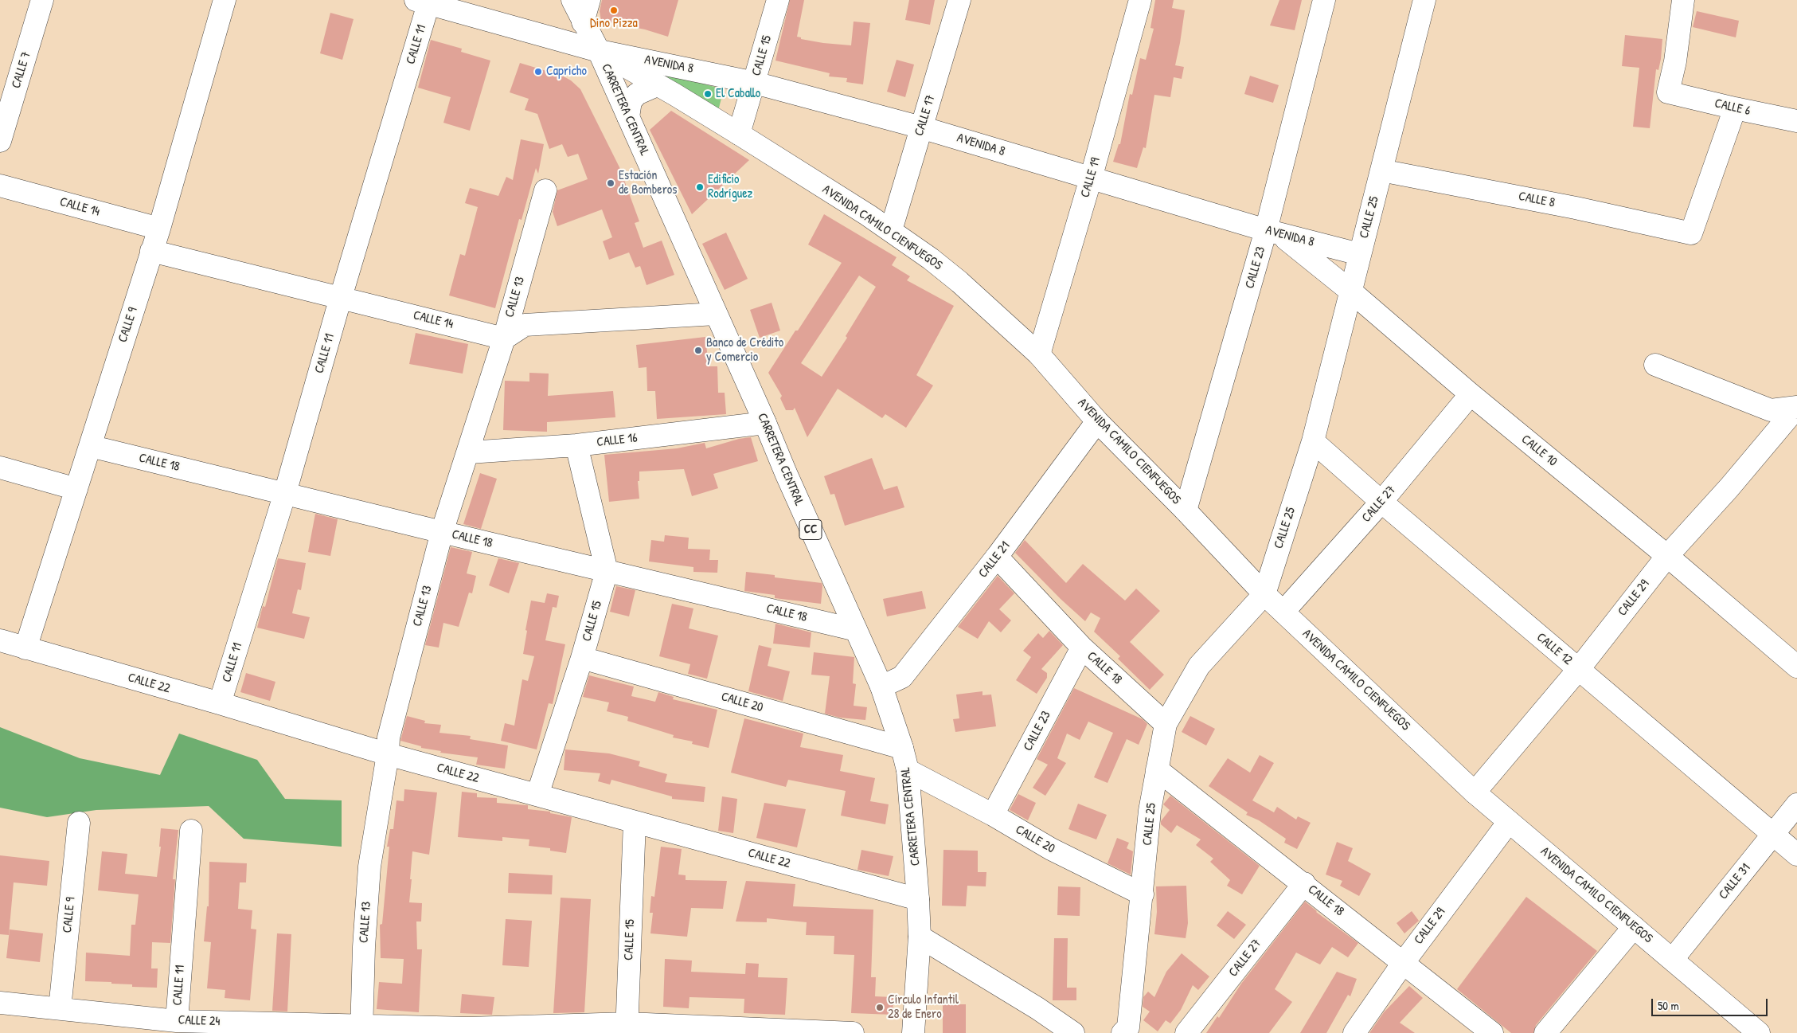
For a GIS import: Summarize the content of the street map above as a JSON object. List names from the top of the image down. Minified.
{"streets":{"main road":["CALLE 11","CALLE 15","AVENIDA 8","CALLE 7","CALLE 6","CARRETERA CENTRAL","CALLE 17","CALLE 19","CALLE 8","CALLE 14","CALLE 25","AVENIDA CAMILO CIENFUEGOS","CALLE 23","CALLE 13","CALLE 9","CALLE 16","CALLE 10","CALLE 18","CALLE 27","CC","CALLE 21","CALLE 29","CALLE 12","CALLE 22","CALLE 20","CALLE 31","CALLE 24"]},"crossings":[["CALLE 11","CALLE 14"],["CALLE 11","AVENIDA CAMILO CIENFUEGOS"],["CALLE 11","CALLE 18"],["CALLE 11","CALLE 22"],["CALLE 11","CALLE 24"],["CALLE 15","AVENIDA 8"],["CALLE 15","AVENIDA CAMILO CIENFUEGOS"],["CALLE 15","CALLE 16"],["CALLE 15","CALLE 18"],["CALLE 15","CALLE 22"],["CALLE 15","CALLE 20"],["CALLE 15","CALLE 24"],["AVENIDA 8","CARRETERA CENTRAL"],["AVENIDA 8","CALLE 17"],["AVENIDA 8","CALLE 19"],["AVENIDA 8","CALLE 25"],["AVENIDA 8","AVENIDA CAMILO CIENFUEGOS"],["AVENIDA 8","CALLE 23"],["AVENIDA 8","CALLE 10"],["CALLE 6","CALLE 8"],["CARRETERA CENTRAL","AVENIDA CAMILO CIENFUEGOS"],["CARRETERA CENTRAL","CALLE 16"],["CARRETERA CENTRAL","CALLE 18"],["CARRETERA CENTRAL","CALLE 21"],["CARRETERA CENTRAL","CALLE 22"],["CARRETERA CENTRAL","CALLE 20"],["CALLE 17","AVENIDA CAMILO CIENFUEGOS"],["CALLE 19","AVENIDA CAMILO CIENFUEGOS"],["CALLE 8","CALLE 25"],["CALLE 14","CALLE 13"],["CALLE 14","CALLE 9"],["CALLE 25","AVENIDA CAMILO CIENFUEGOS"],["CALLE 25","CALLE 10"],["CALLE 25","CALLE 18"],["CALLE 25","CALLE 12"],["CALLE 25","CALLE 20"],["AVENIDA CAMILO CIENFUEGOS","CALLE 23"],["AVENIDA CAMILO CIENFUEGOS","CALLE 27"],["AVENIDA CAMILO CIENFUEGOS","CALLE 21"],["AVENIDA CAMILO CIENFUEGOS","CALLE 29"],["AVENIDA CAMILO CIENFUEGOS","CALLE 31"],["CALLE 23","CALLE 10"],["CALLE 23","CALLE 18"],["CALLE 23","CALLE 20"],["CALLE 13","CALLE 16"],["CALLE 13","CALLE 18"],["CALLE 13","CALLE 22"],["CALLE 13","CALLE 24"],["CALLE 9","CALLE 18"],["CALLE 9","CALLE 22"],["CALLE 9","CALLE 24"],["CALLE 10","CALLE 27"],["CALLE 10","CALLE 29"],["CALLE 18","CALLE 27"],["CALLE 18","CALLE 21"],["CALLE 18","CALLE 29"],["CALLE 27","CALLE 12"],["CALLE 29","CALLE 12"],["CALLE 12","CALLE 31"]],"places":["Dino Pizza","Capricho","El Caballo","Estación de Bomberos","Edificio Rodríguez","Banco de Crédito y Comercio","Círculo Infantil 28 de Enero"],"scale_bar":"50 m"}
